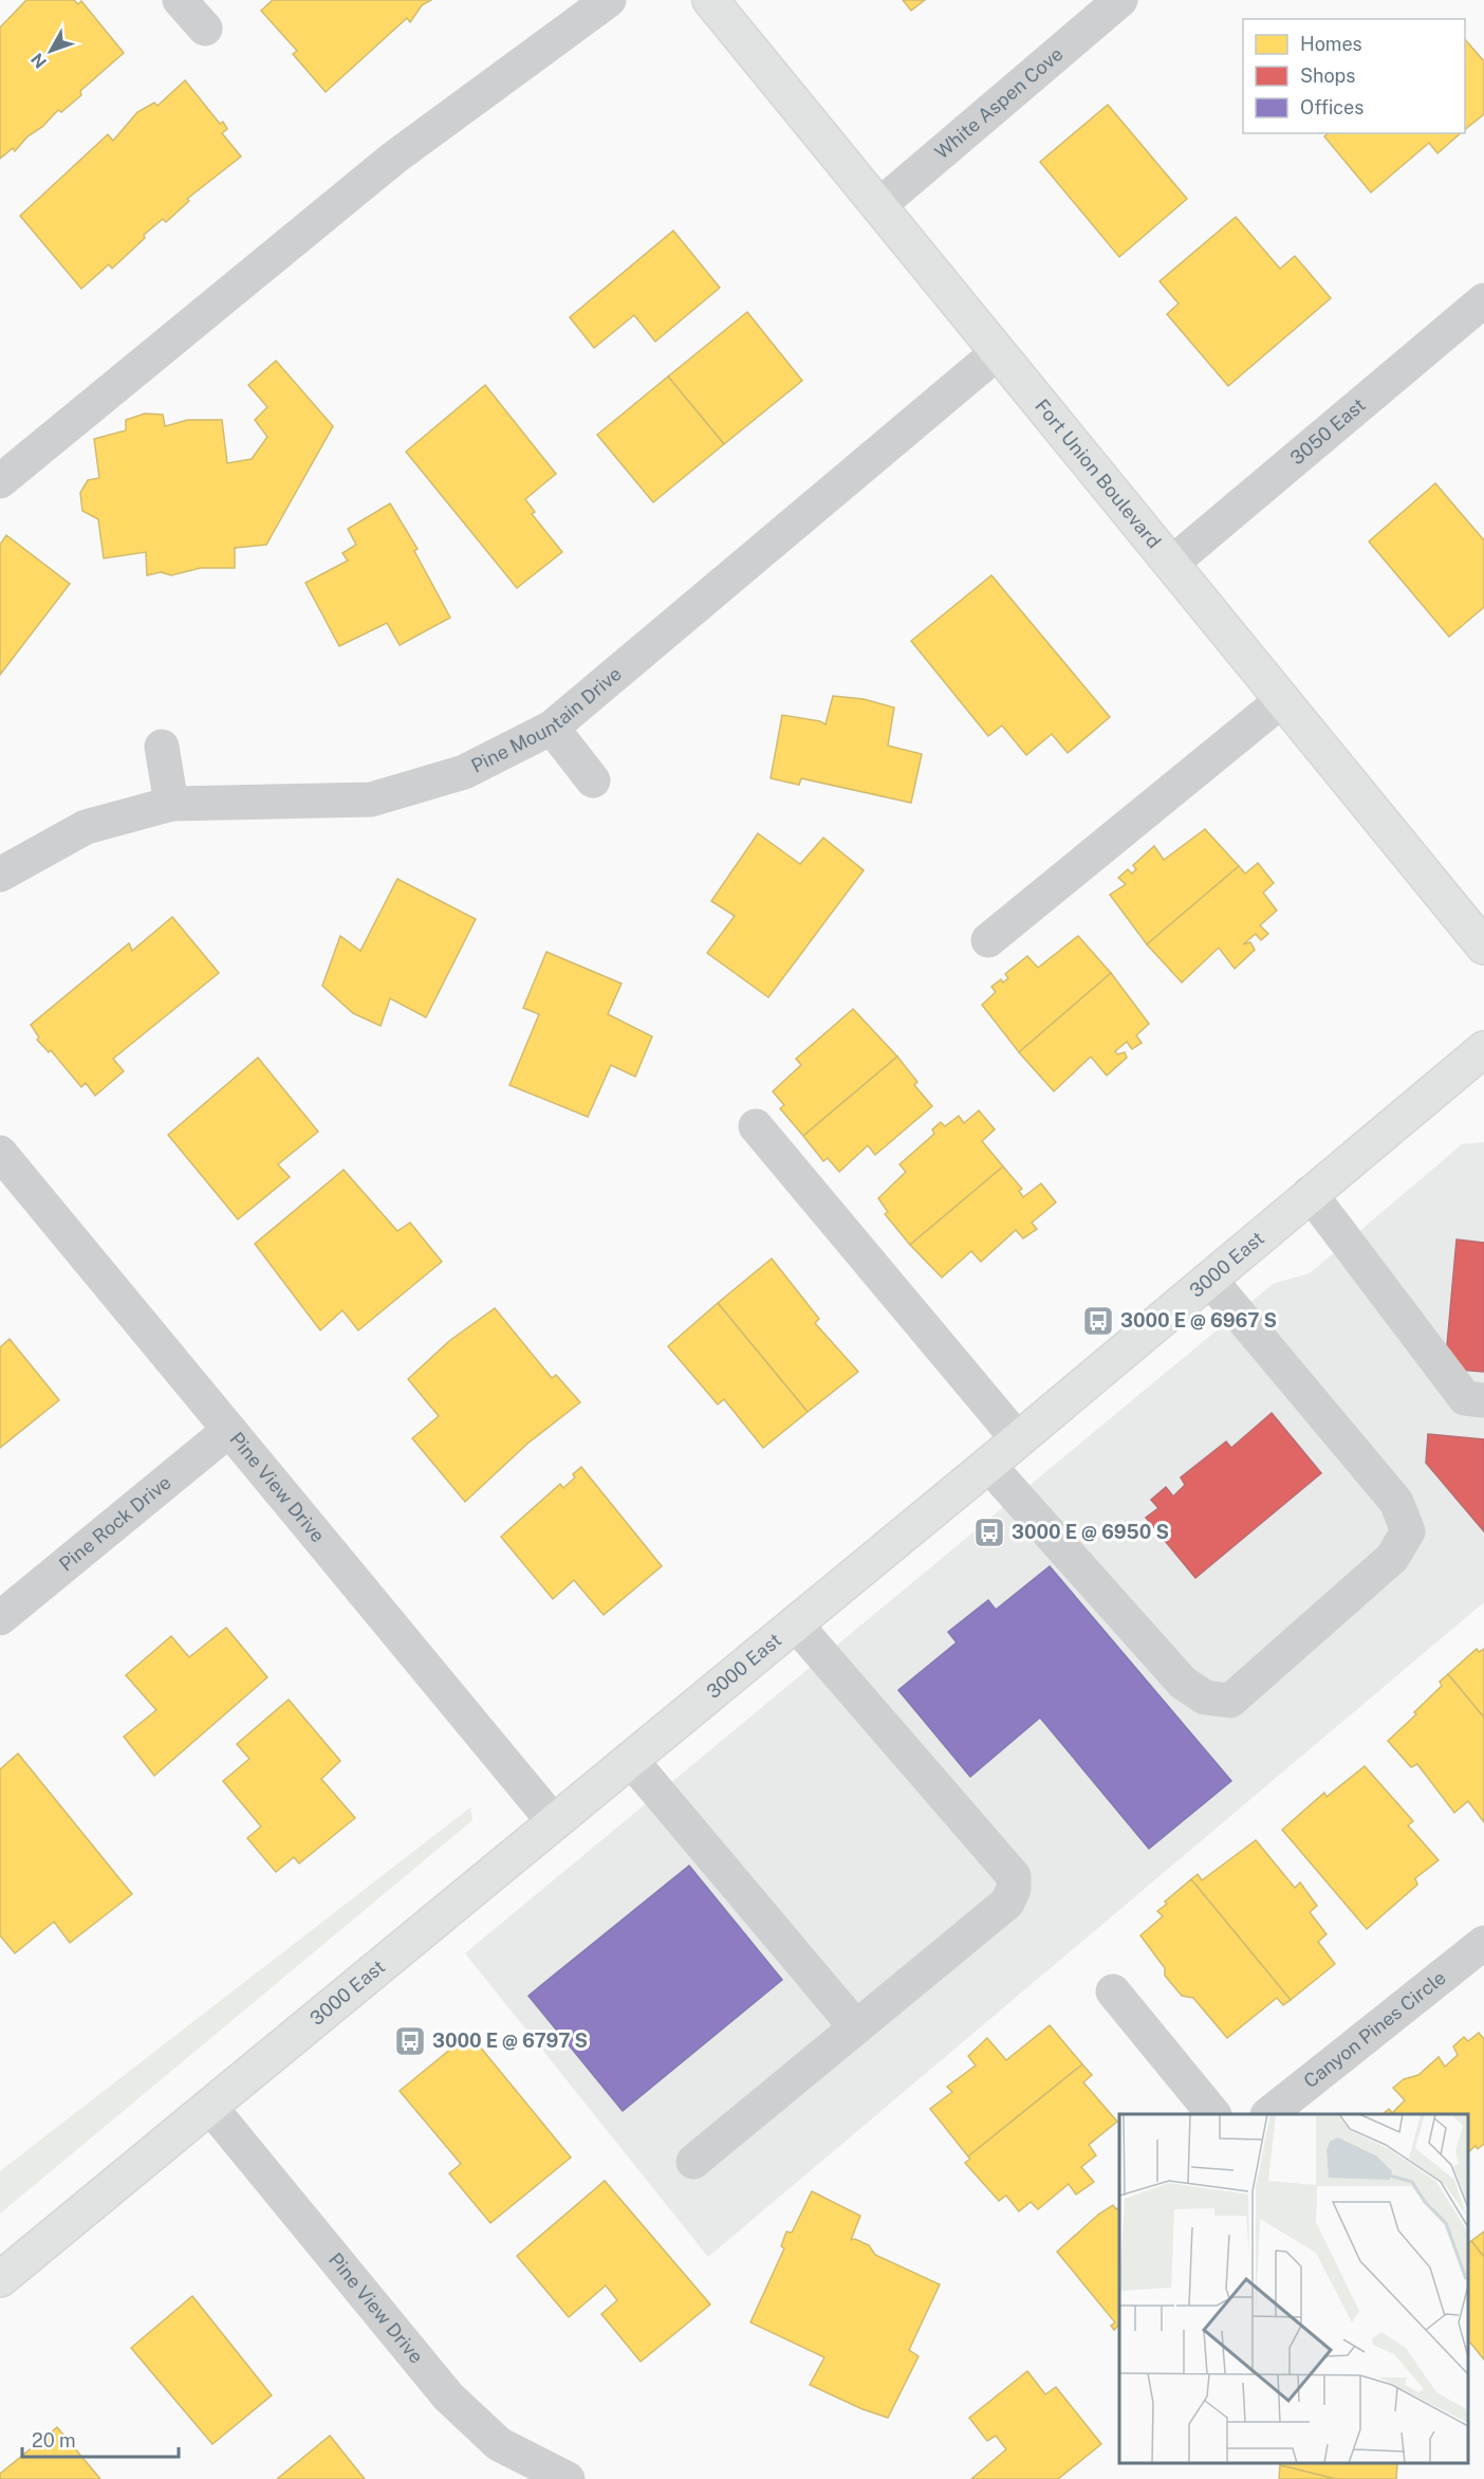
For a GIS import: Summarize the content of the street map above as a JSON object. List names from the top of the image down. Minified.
{"streets":{"main road":["Fort Union Boulevard","3000 East"],"street":["White Aspen Cove","3050 East","Pine Mountain Drive","Pine View Drive","Pine Rock Drive","Canyon Pines Circle"]},"crossings":[["White Aspen Cove","Fort Union Boulevard"],["3050 East","Fort Union Boulevard"],["Fort Union Boulevard","Pine Mountain Drive"],["3000 East","Pine View Drive"],["Pine View Drive","Pine Rock Drive"]],"places":{"bus stop":["3000 E @ 6967 S","3000 E @ 6950 S","3000 E @ 6797 S"]},"legend":["Homes","Shops","Offices"],"scale_bar":"20 m","north":"bottom left"}
